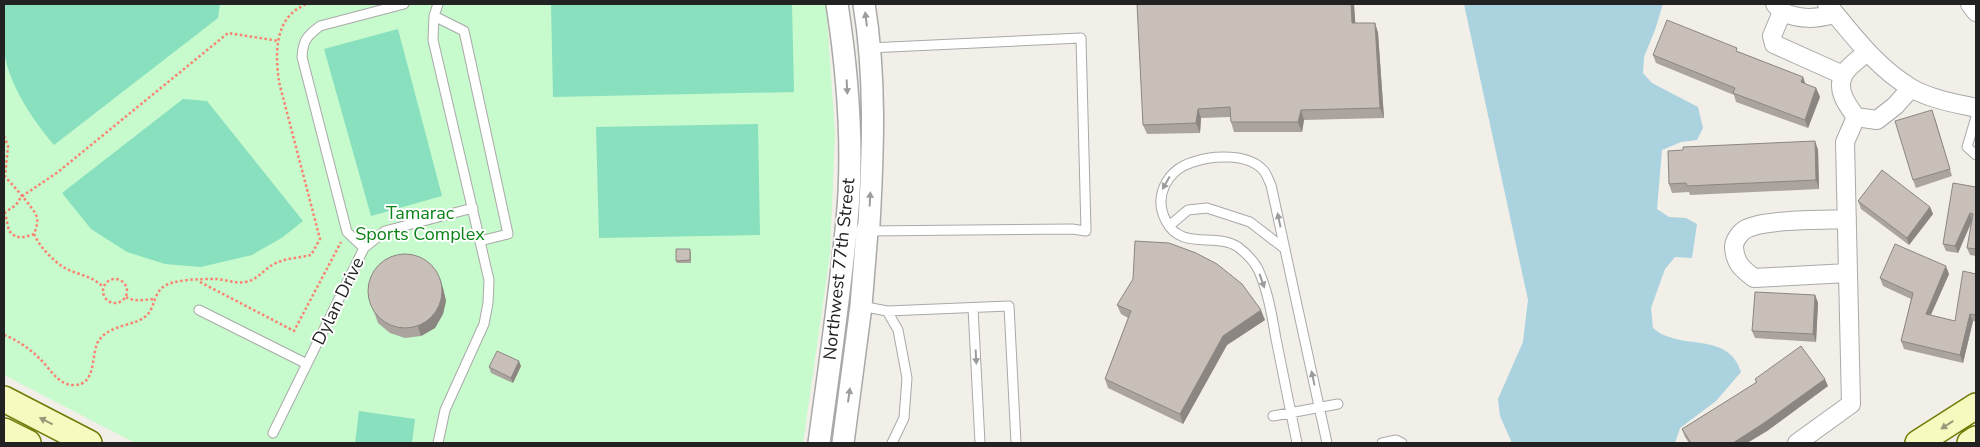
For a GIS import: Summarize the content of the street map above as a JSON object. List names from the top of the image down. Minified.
{"streets":{"street":["Northwest 77th Street"],"lane":["Dylan Drive"]},"parks":["Tamarac Sports Complex"]}
